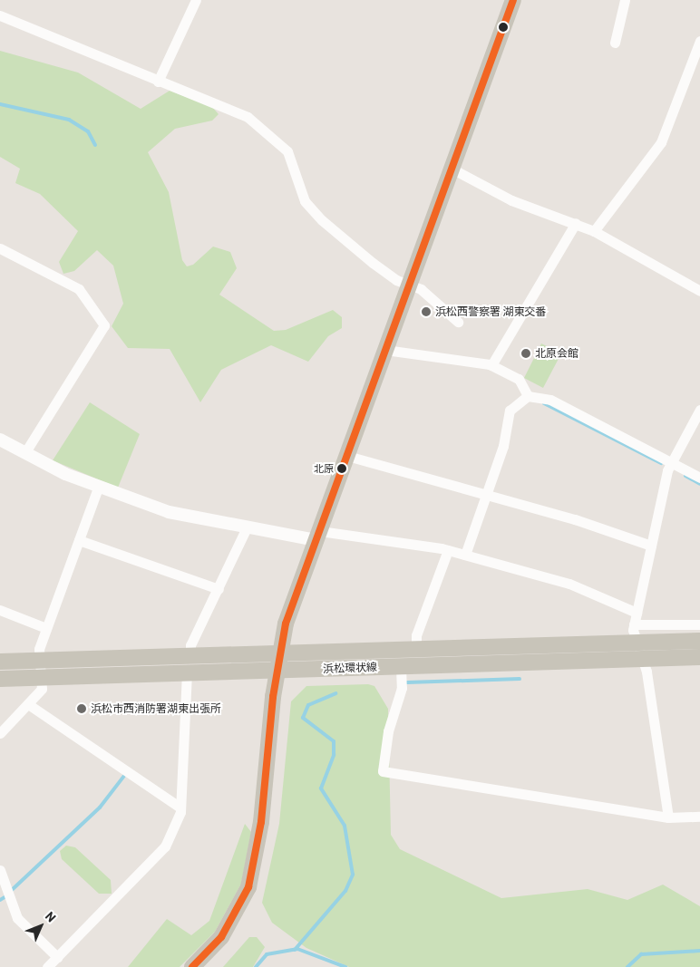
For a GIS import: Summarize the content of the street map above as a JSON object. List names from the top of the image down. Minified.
{"streets":{"main road":["浜松環状線"]},"places":["浜松西警察署 湖東交番","北原会館","北原","浜松市西消防署湖東出張所"],"north":"top right"}
